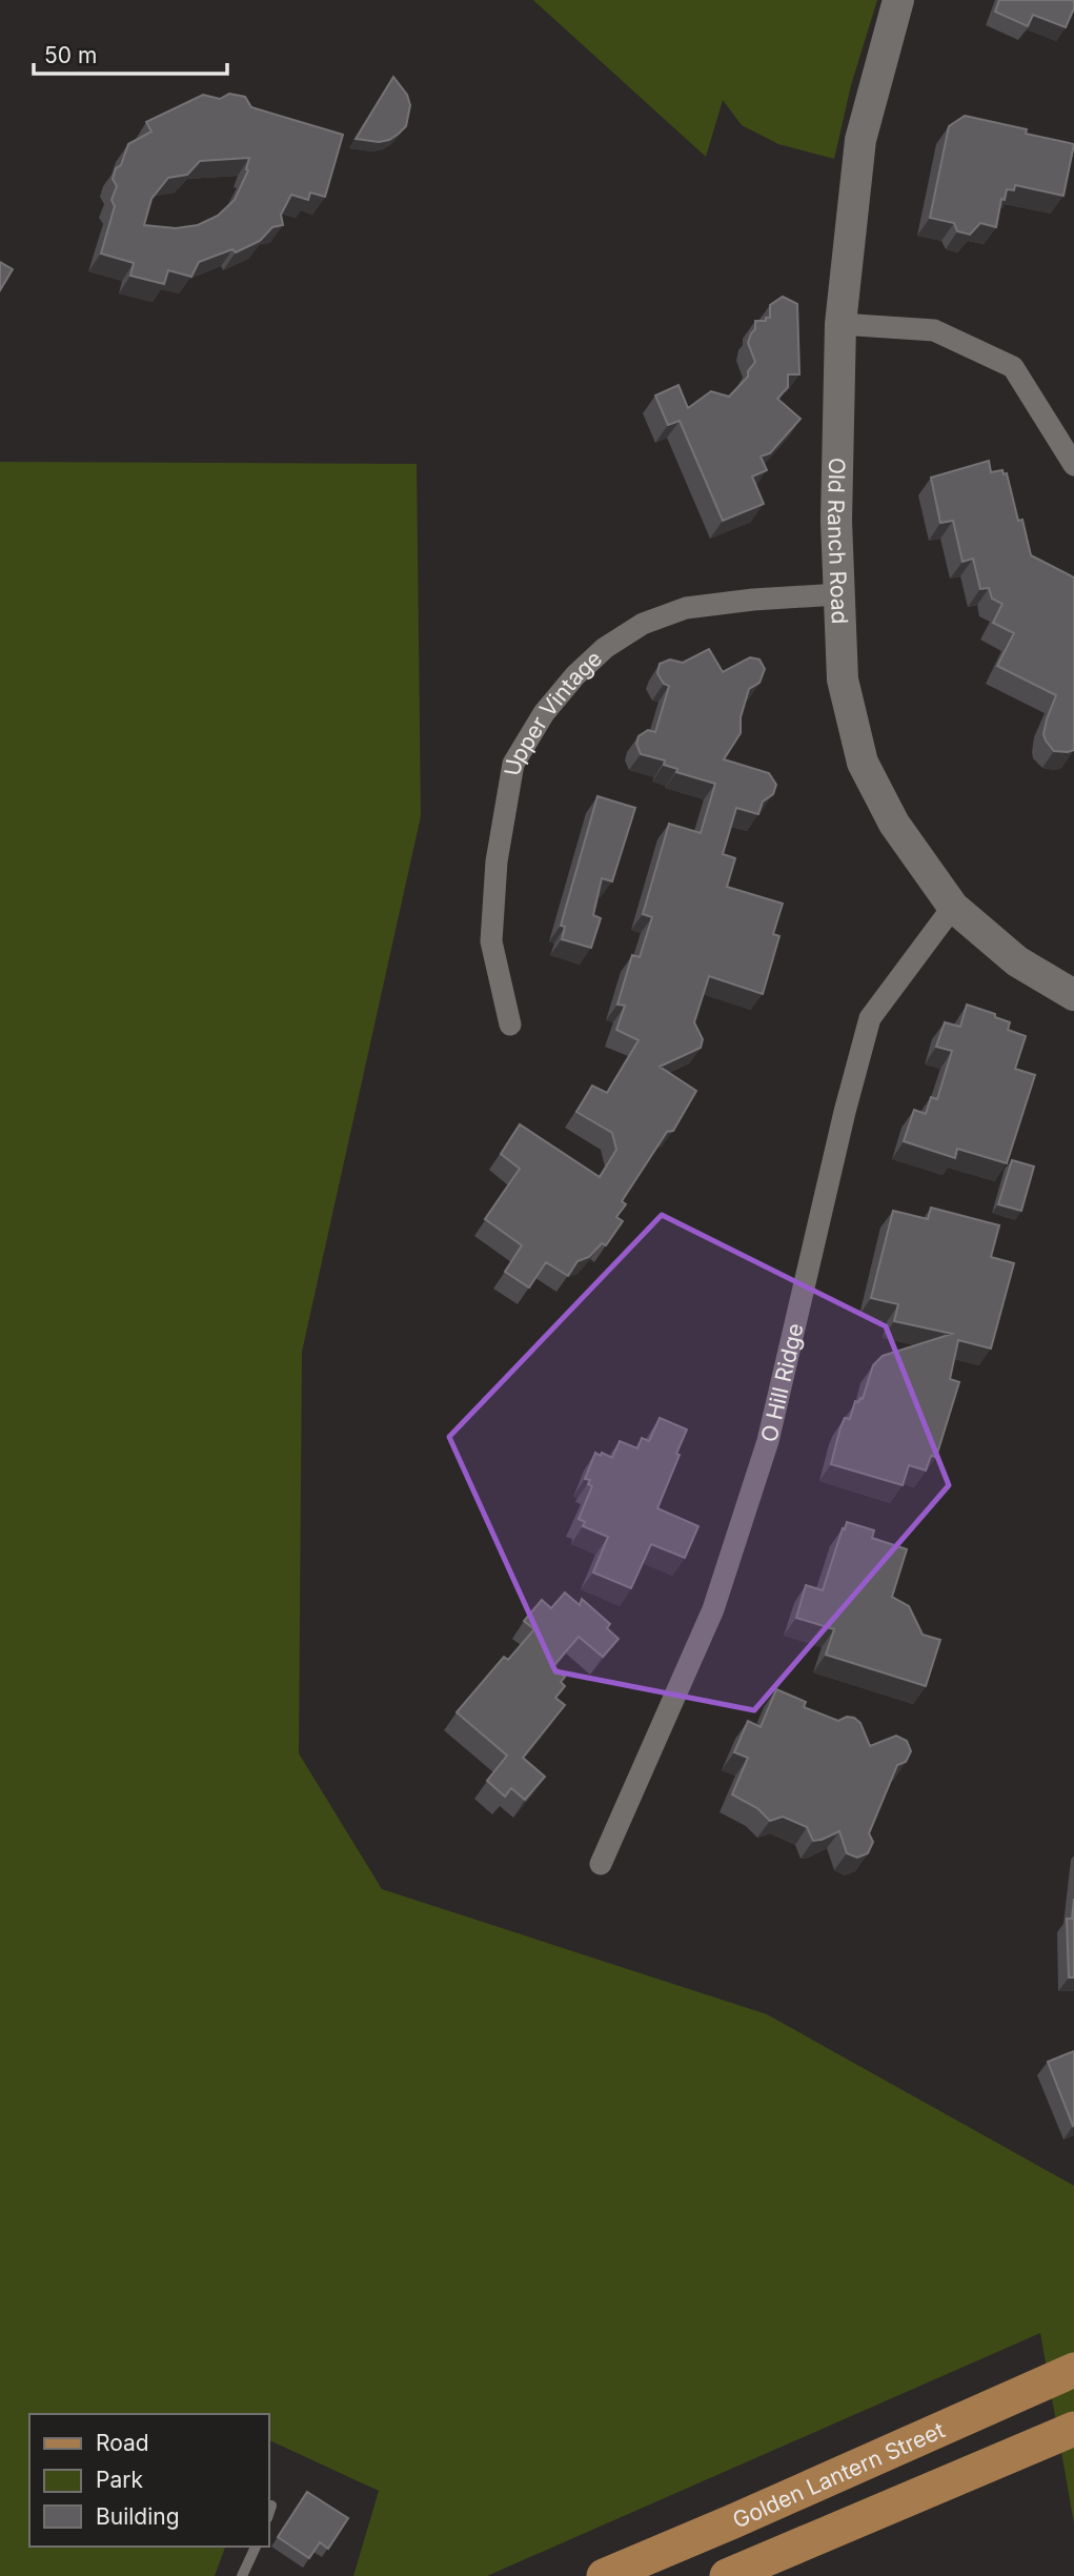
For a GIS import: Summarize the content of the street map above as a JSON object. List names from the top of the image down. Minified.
{"streets":{"main road":["Golden Lantern Street"],"street":["Old Ranch Road","Upper Vintage","O Hill Ridge"]},"crossings":[["Old Ranch Road","Upper Vintage"],["Old Ranch Road","O Hill Ridge"]],"legend":["Road","Park","Building"],"scale_bar":"50 m"}
